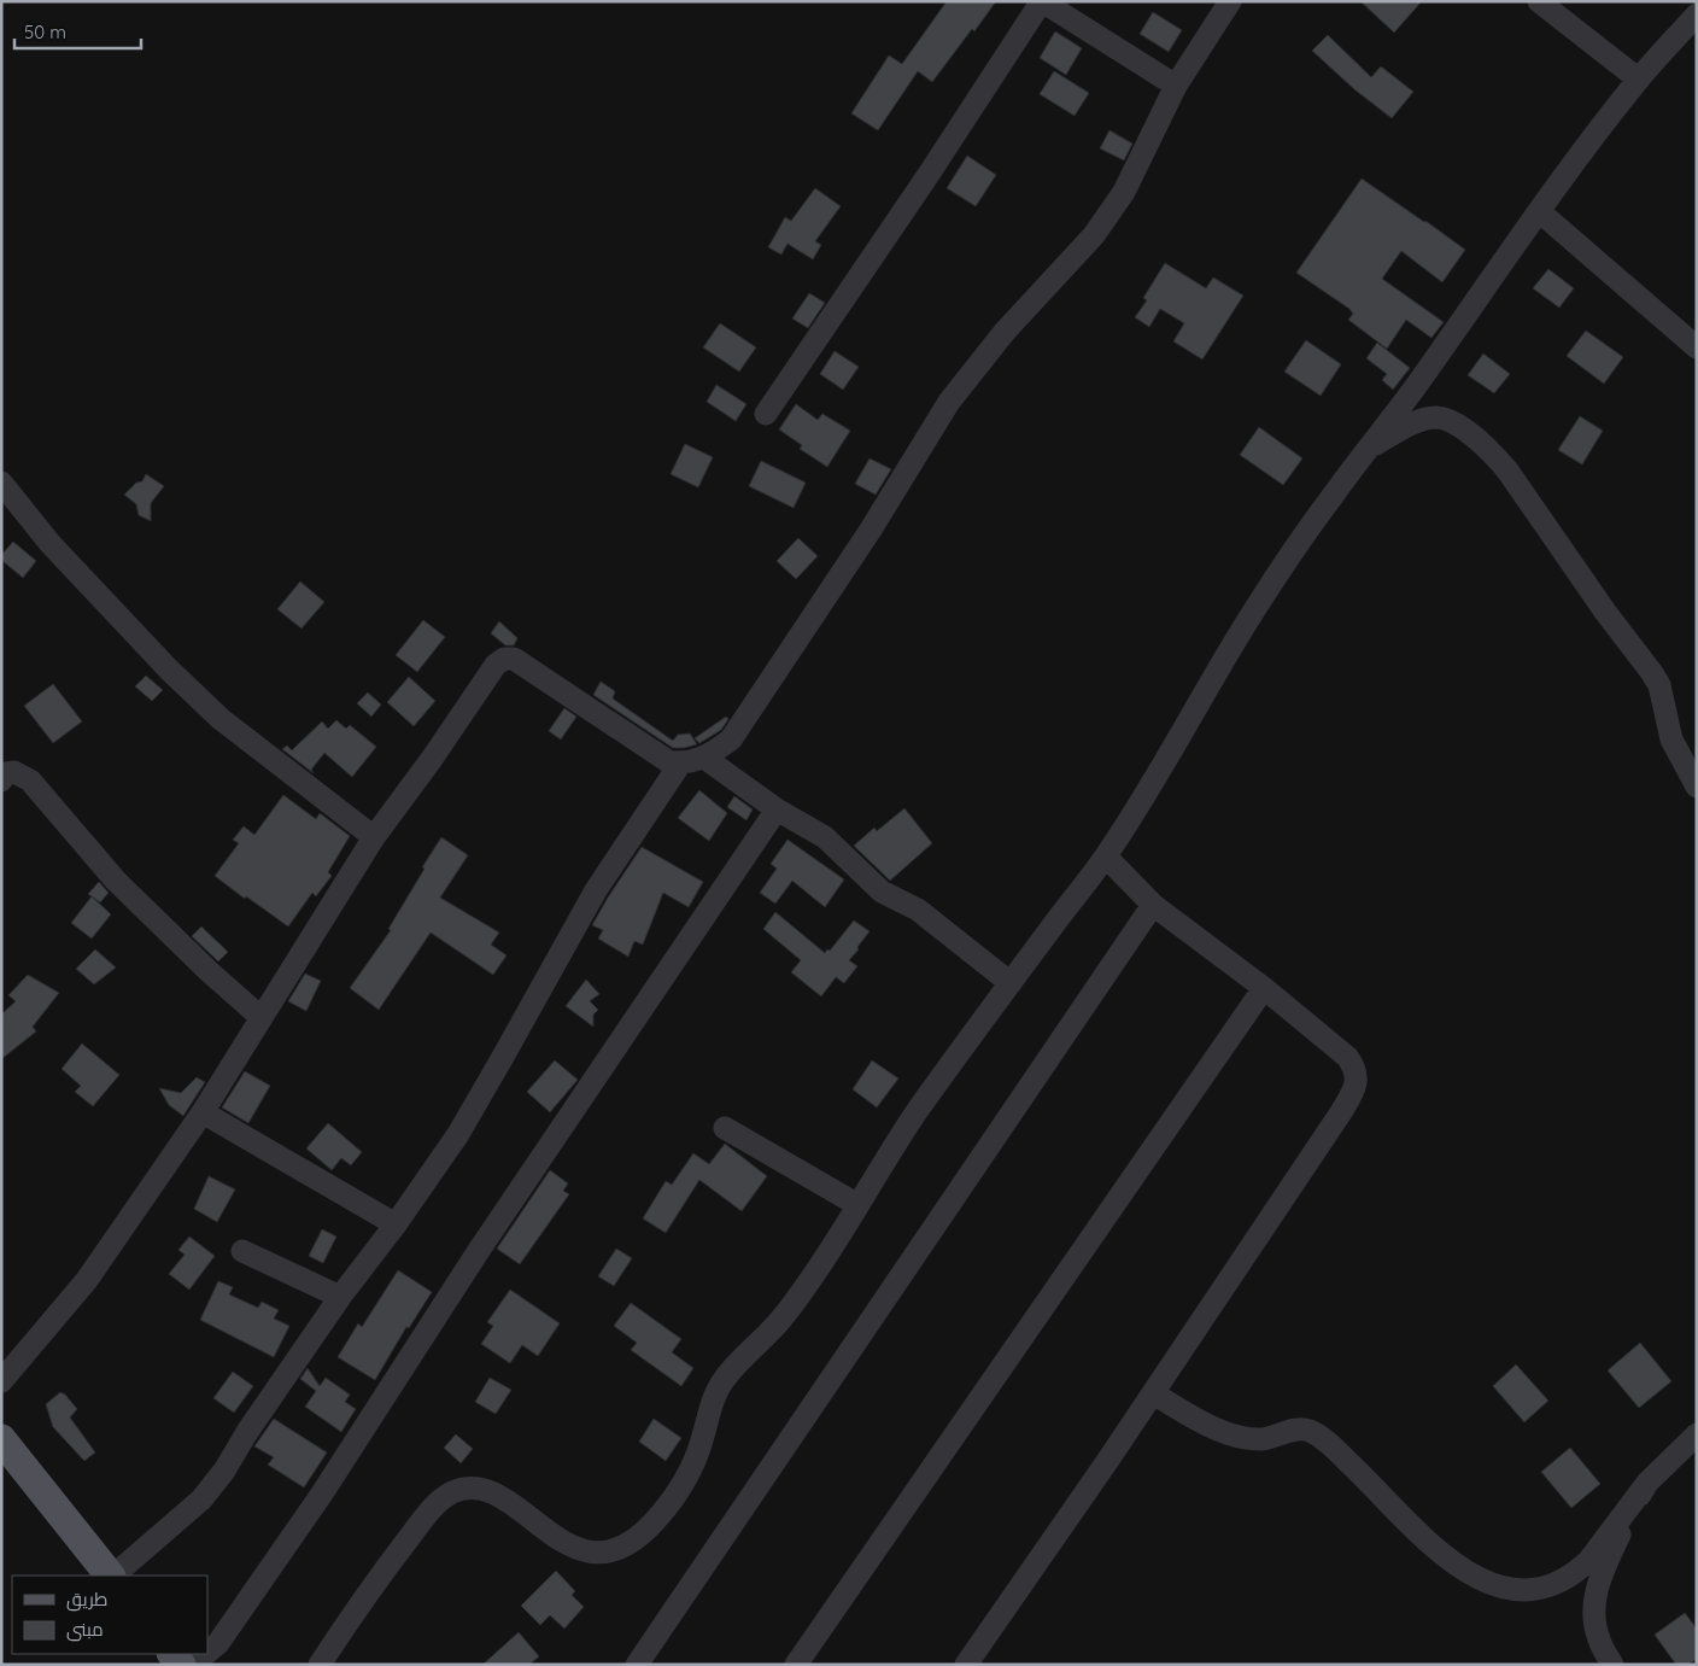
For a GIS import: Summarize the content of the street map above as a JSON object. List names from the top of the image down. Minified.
{"legend":["طريق","مبنى"],"scale_bar":"50 m"}
